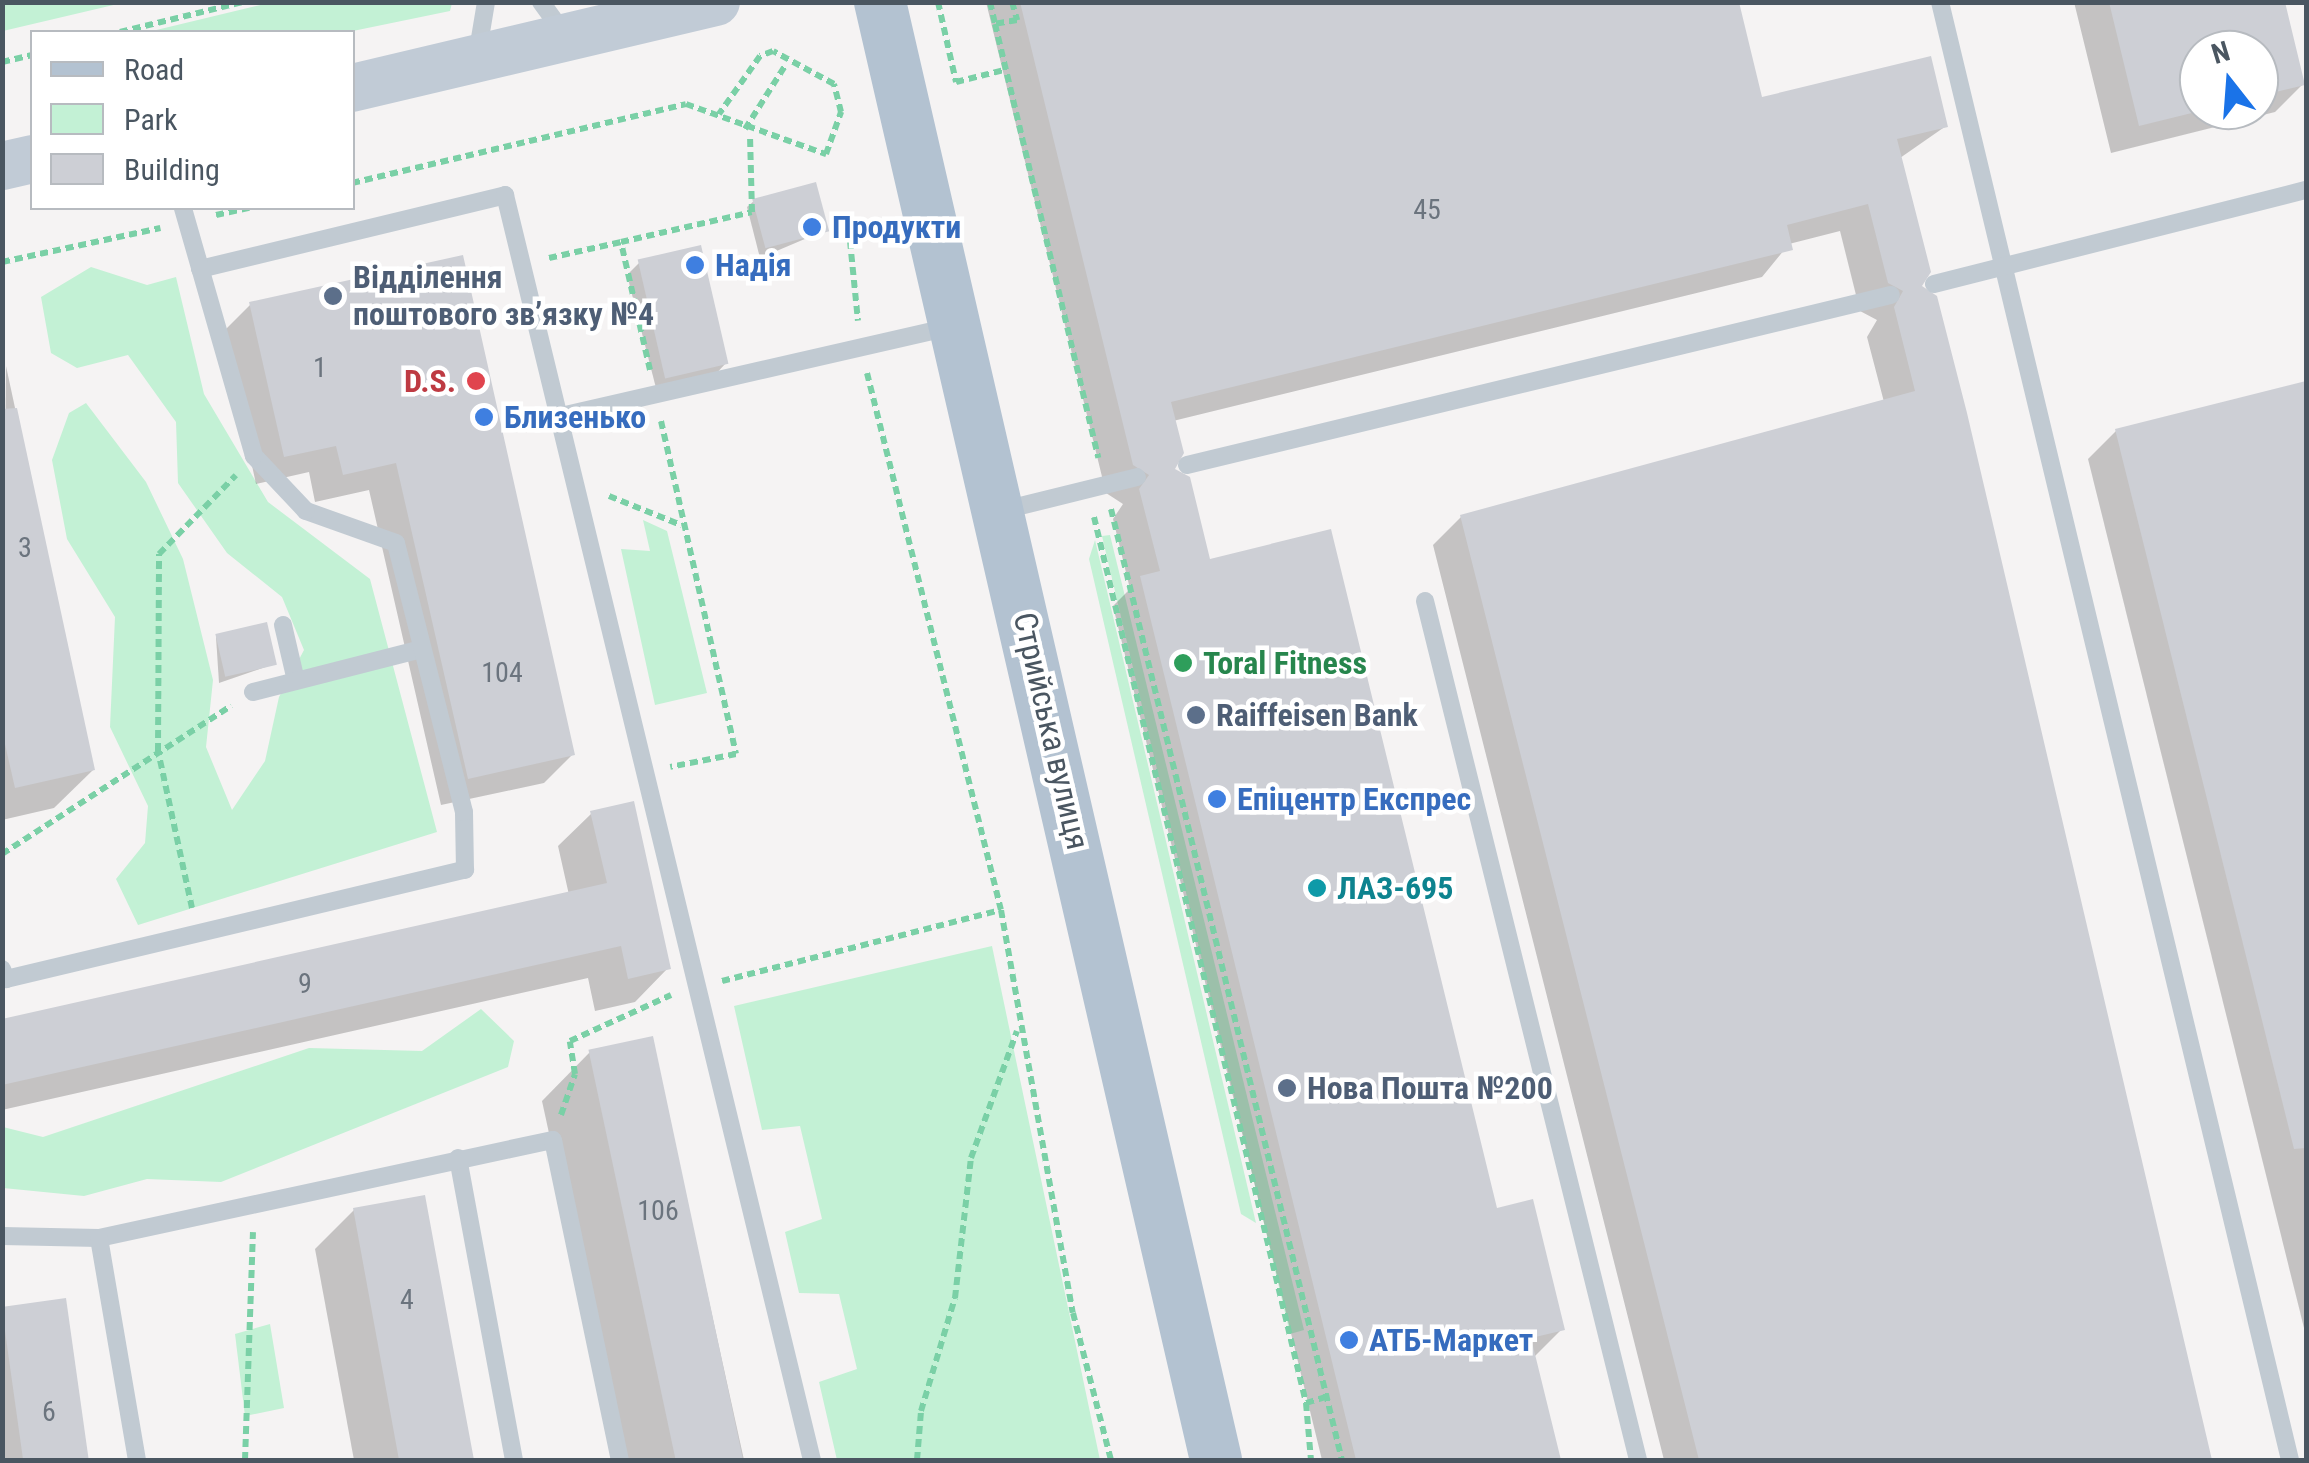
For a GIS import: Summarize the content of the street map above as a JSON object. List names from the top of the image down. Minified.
{"streets":{"main road":["Стрийська вулиця"]},"places":["Продукти","Надія","Відділення поштового зв’язку №4","D.S.","Близенько","Toral Fitness","Raiffeisen Bank","Епіцентр Експрес","ЛАЗ-695","Нова Пошта №200","АТБ-Маркет"],"house_numbers":["45","1","3","104","9","106","4","6"],"legend":["Road","Park","Building"],"north":"top"}
